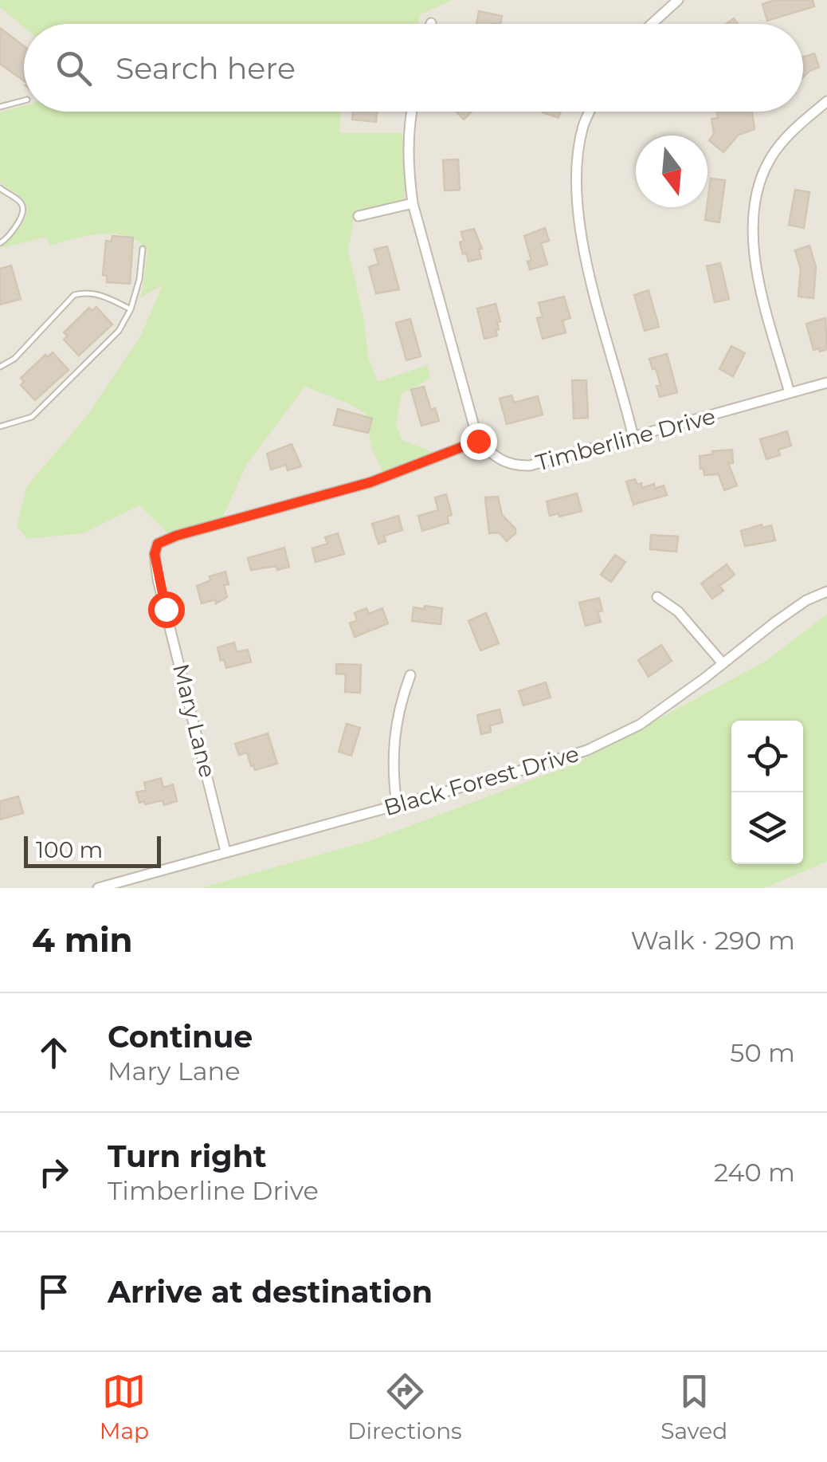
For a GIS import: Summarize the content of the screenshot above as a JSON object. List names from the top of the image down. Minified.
{"streets":{"street":["Timberline Drive","Mary Lane","Black Forest Drive"]},"crossings":[["Timberline Drive","Mary Lane"],["Mary Lane","Black Forest Drive"]],"scale_bar":"100 m","north":"bottom","page":{"search":"Search here","scale":"100 m","heading":["4 min","Walk · 290 m"],"list":[["Continue","Mary Lane","50 m"],["Turn right","Timberline Drive","240 m"],"Arrive at destination"],"nav":["Map","Directions","Saved"]}}
